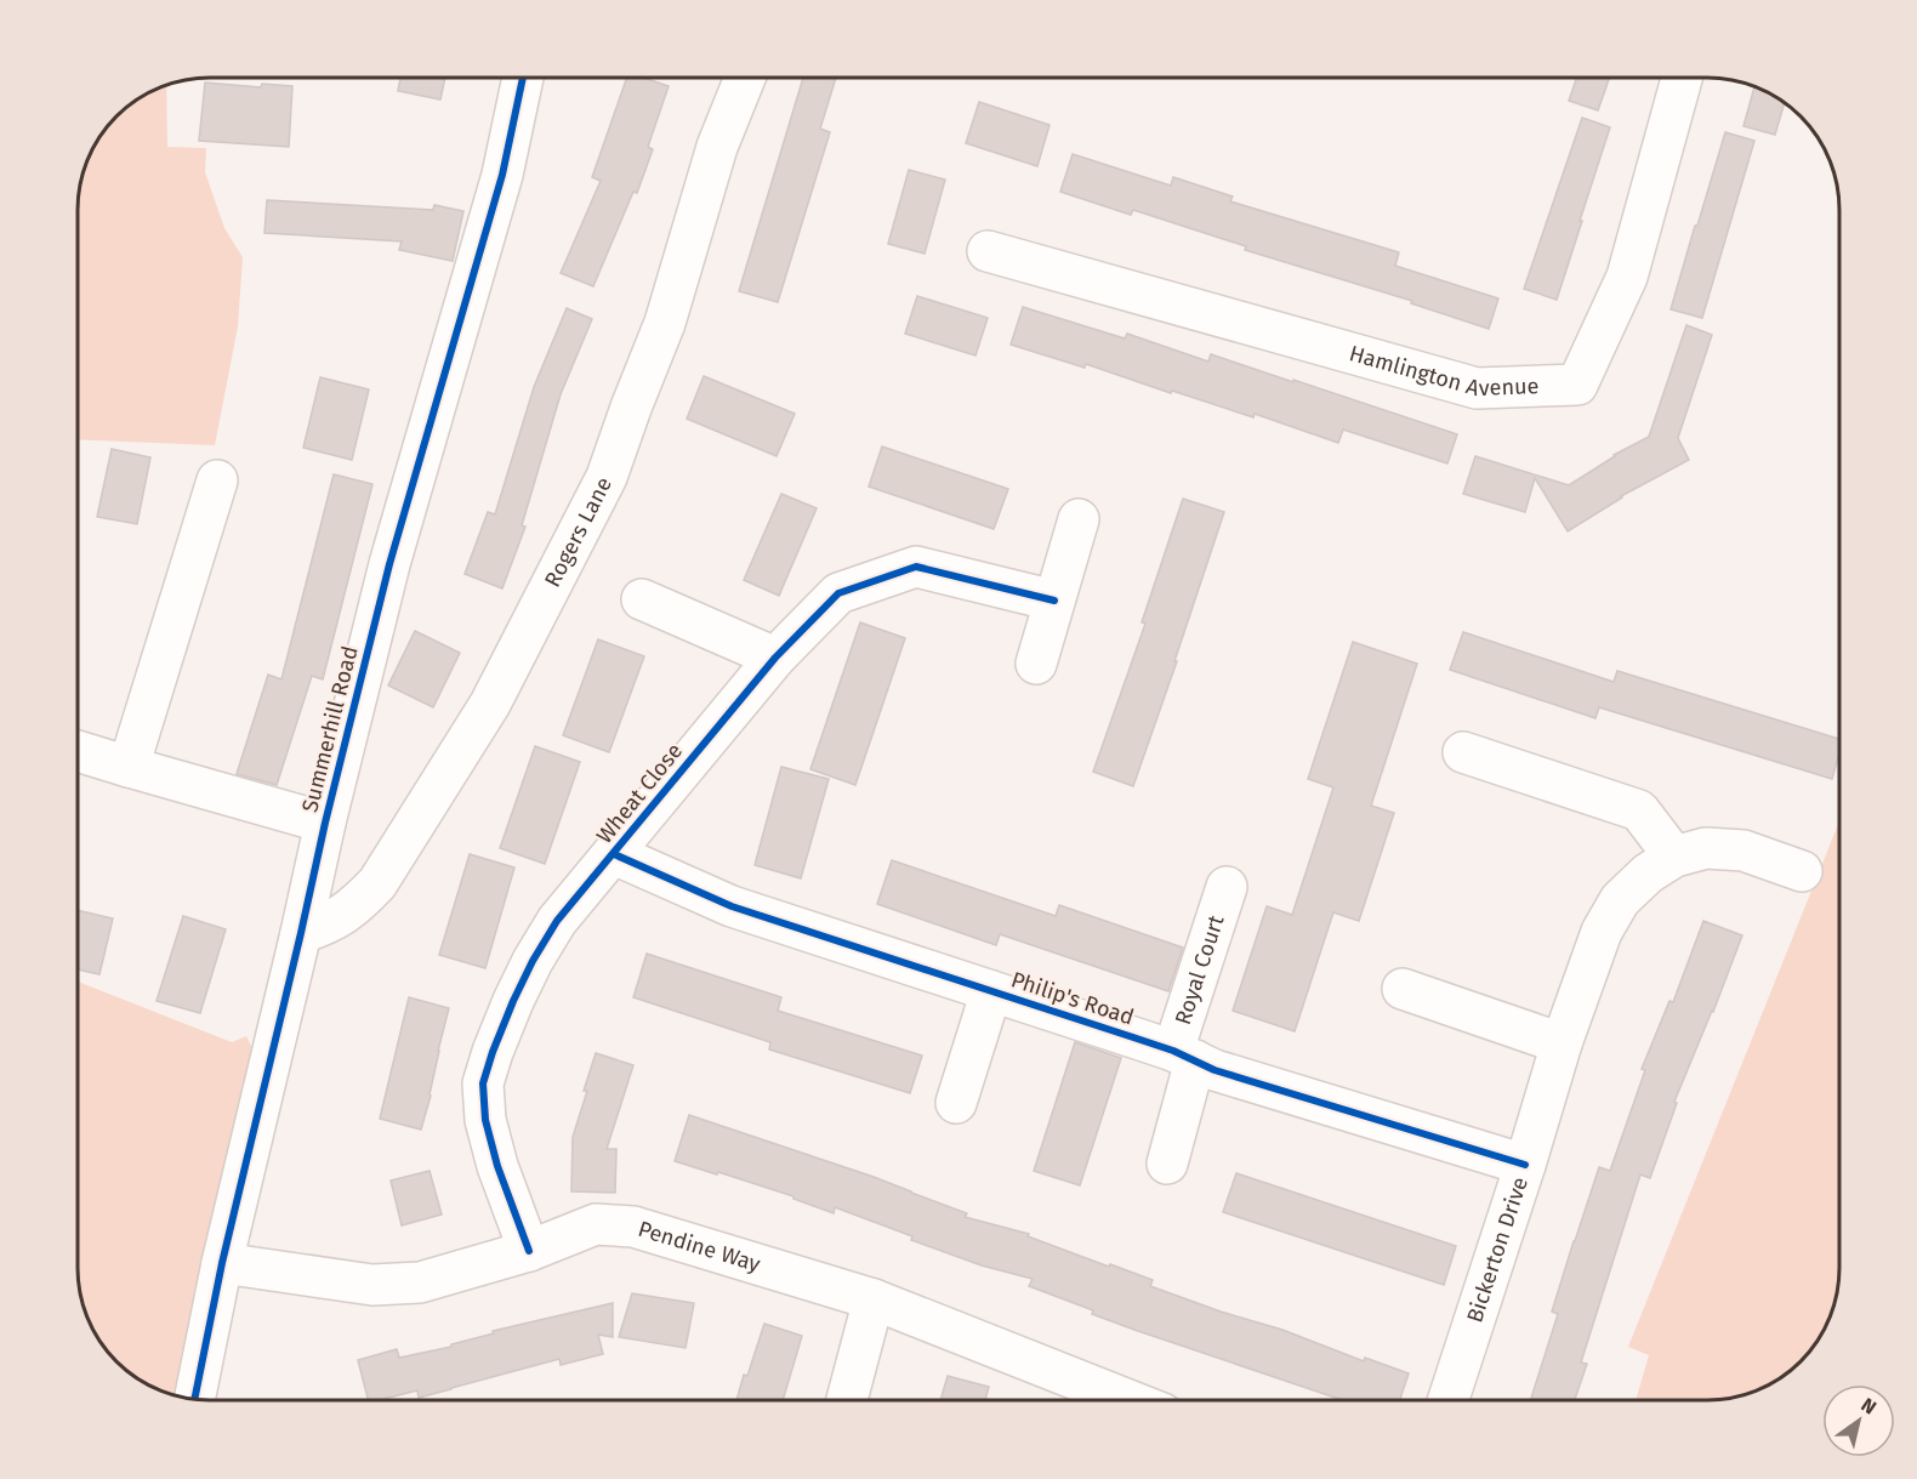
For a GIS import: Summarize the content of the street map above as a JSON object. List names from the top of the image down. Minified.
{"streets":{"street":["Hamlington Avenue","Rogers Lane","Summerhill Road","Wheat Close","Royal Court","Philip's Road","Pendine Way","Bickerton Drive"]},"crossings":[["Rogers Lane","Summerhill Road"],["Summerhill Road","Pendine Way"],["Wheat Close","Philip's Road"],["Wheat Close","Pendine Way"],["Royal Court","Philip's Road"],["Philip's Road","Bickerton Drive"]],"north":"top right"}
